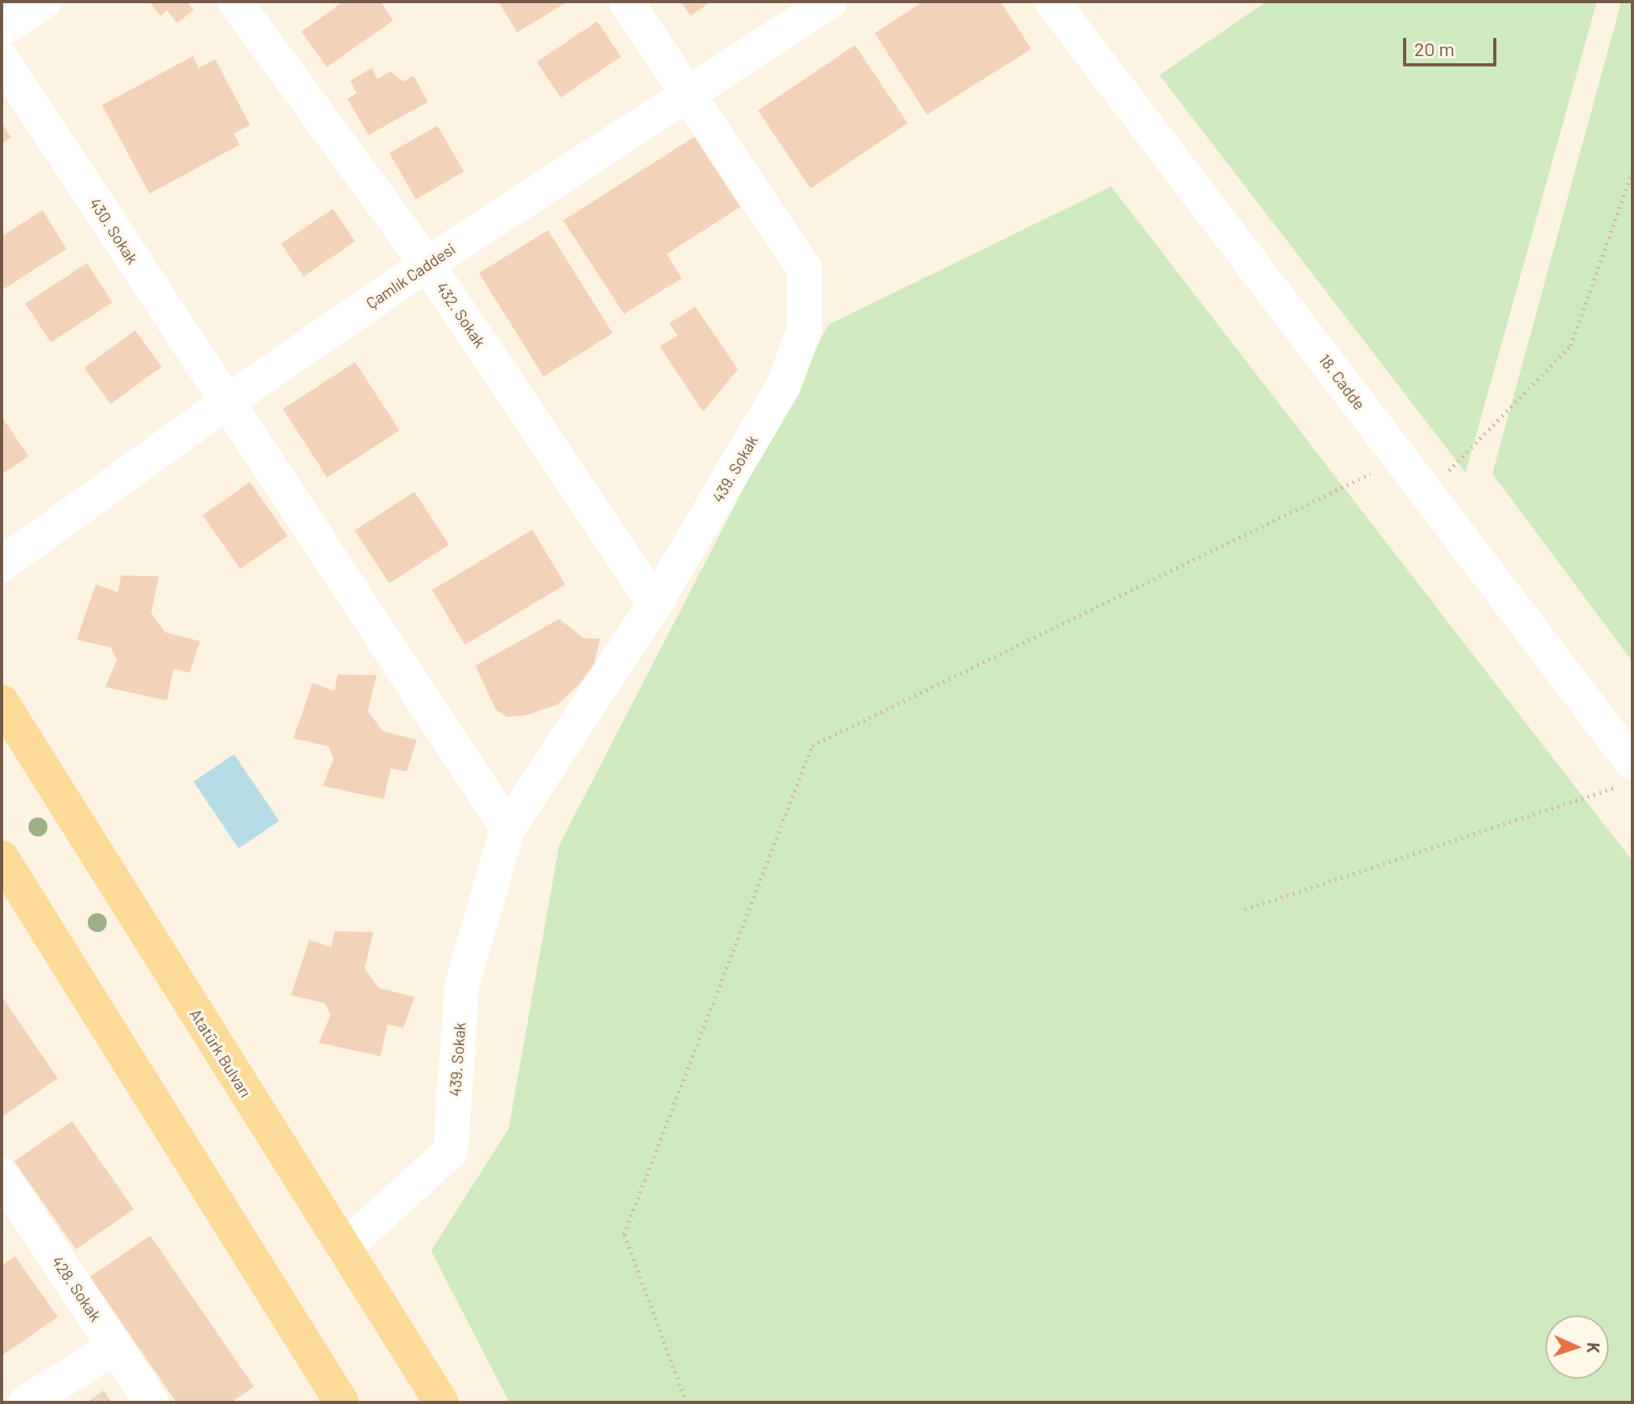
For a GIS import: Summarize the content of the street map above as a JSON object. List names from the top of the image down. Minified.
{"streets":{"main road":["Atatürk Bulvarı"],"street":["430. Sokak","Çamlık Caddesi","432. Sokak","18. Cadde","439. Sokak","428. Sokak"]},"crossings":[["430. Sokak","Çamlık Caddesi"],["Çamlık Caddesi","432. Sokak"],["Çamlık Caddesi","439. Sokak"],["432. Sokak","439. Sokak"],["439. Sokak","Atatürk Bulvarı"]],"scale_bar":"20 m","north":"right"}
